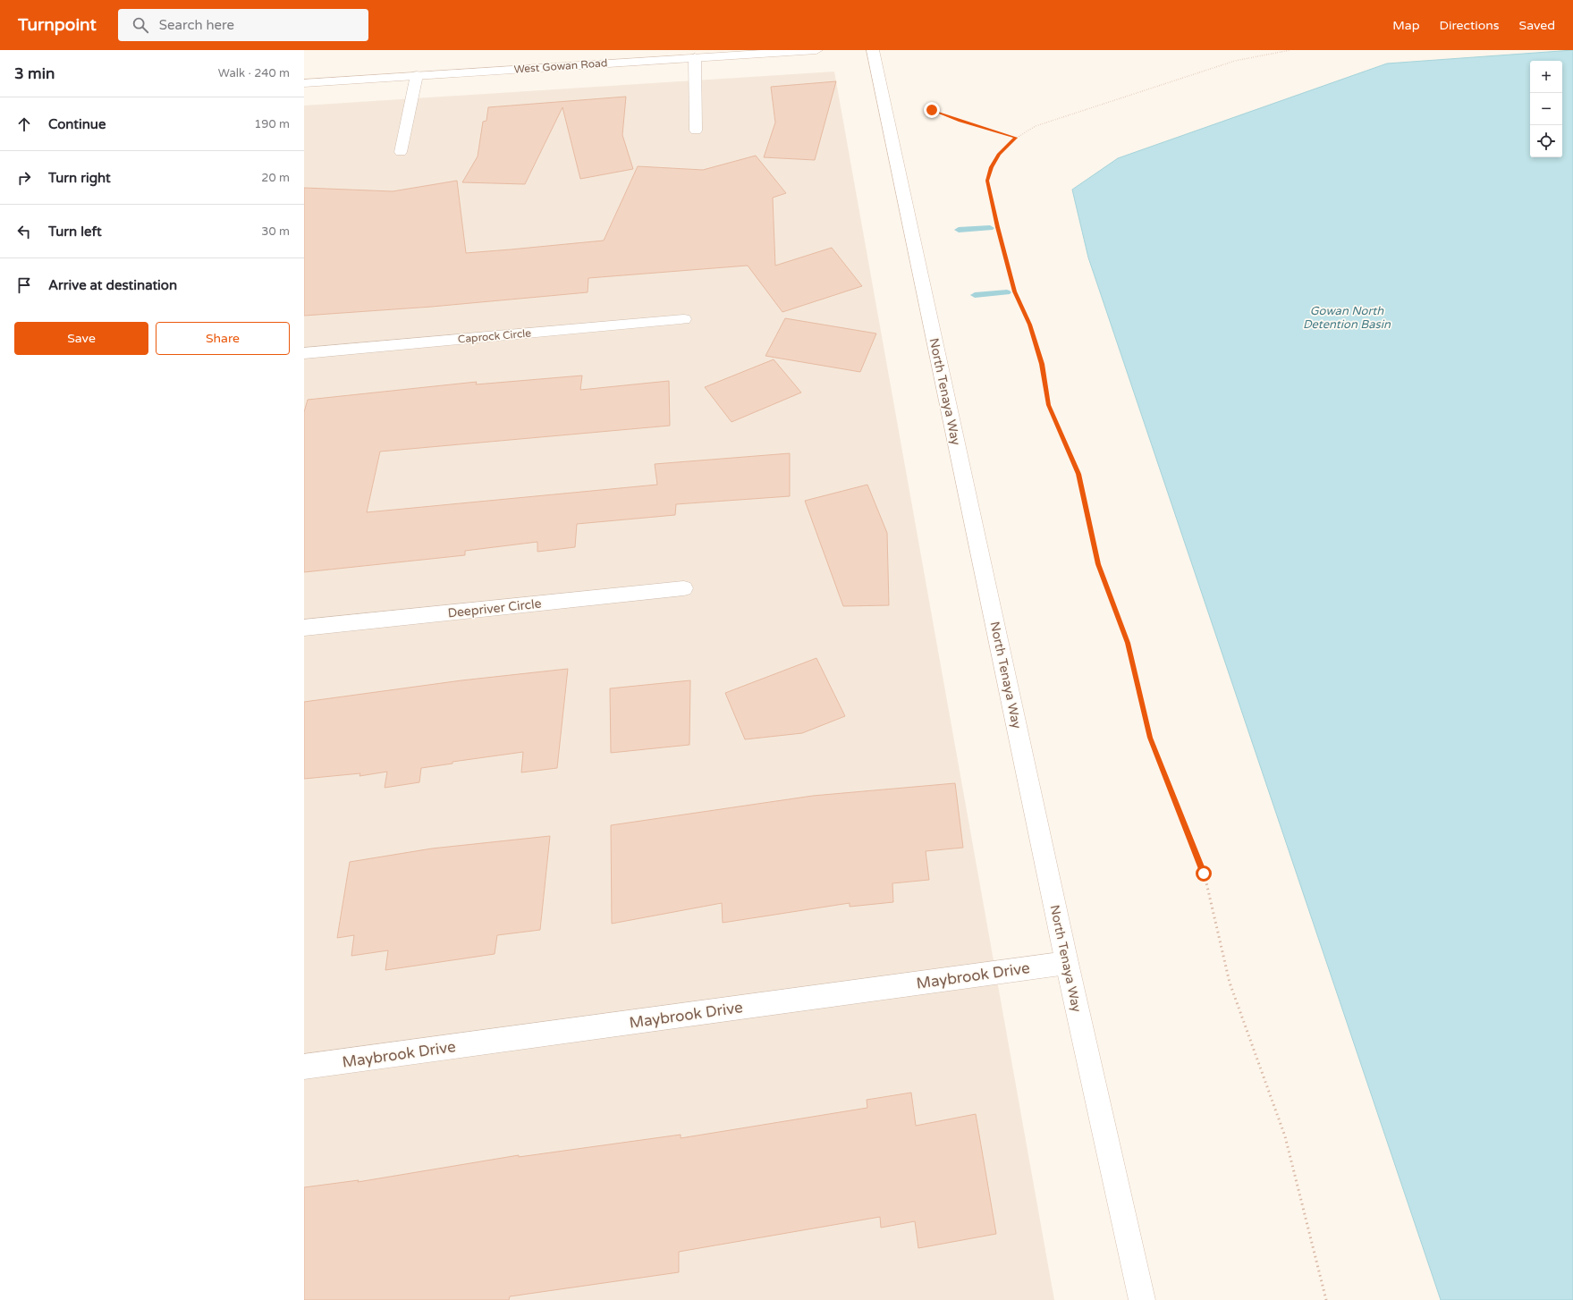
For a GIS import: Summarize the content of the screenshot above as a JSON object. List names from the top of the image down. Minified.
{"streets":{"street":["West Gowan Road","Caprock Circle","North Tenaya Way","Deepriver Circle","Maybrook Drive"]},"crossings":[["North Tenaya Way","Maybrook Drive"]],"water":["Gowan North Detention Basin"],"page":{"header":"Turnpoint","search":"Search here","nav":["Map","Directions","Saved"],"heading":["3 min","Walk · 240 m"],"map_buttons":["+","−"],"list":[["Continue","190 m"],["Turn right","20 m"],["Turn left","30 m"],"Arrive at destination"],"buttons":["Save","Share"]}}
